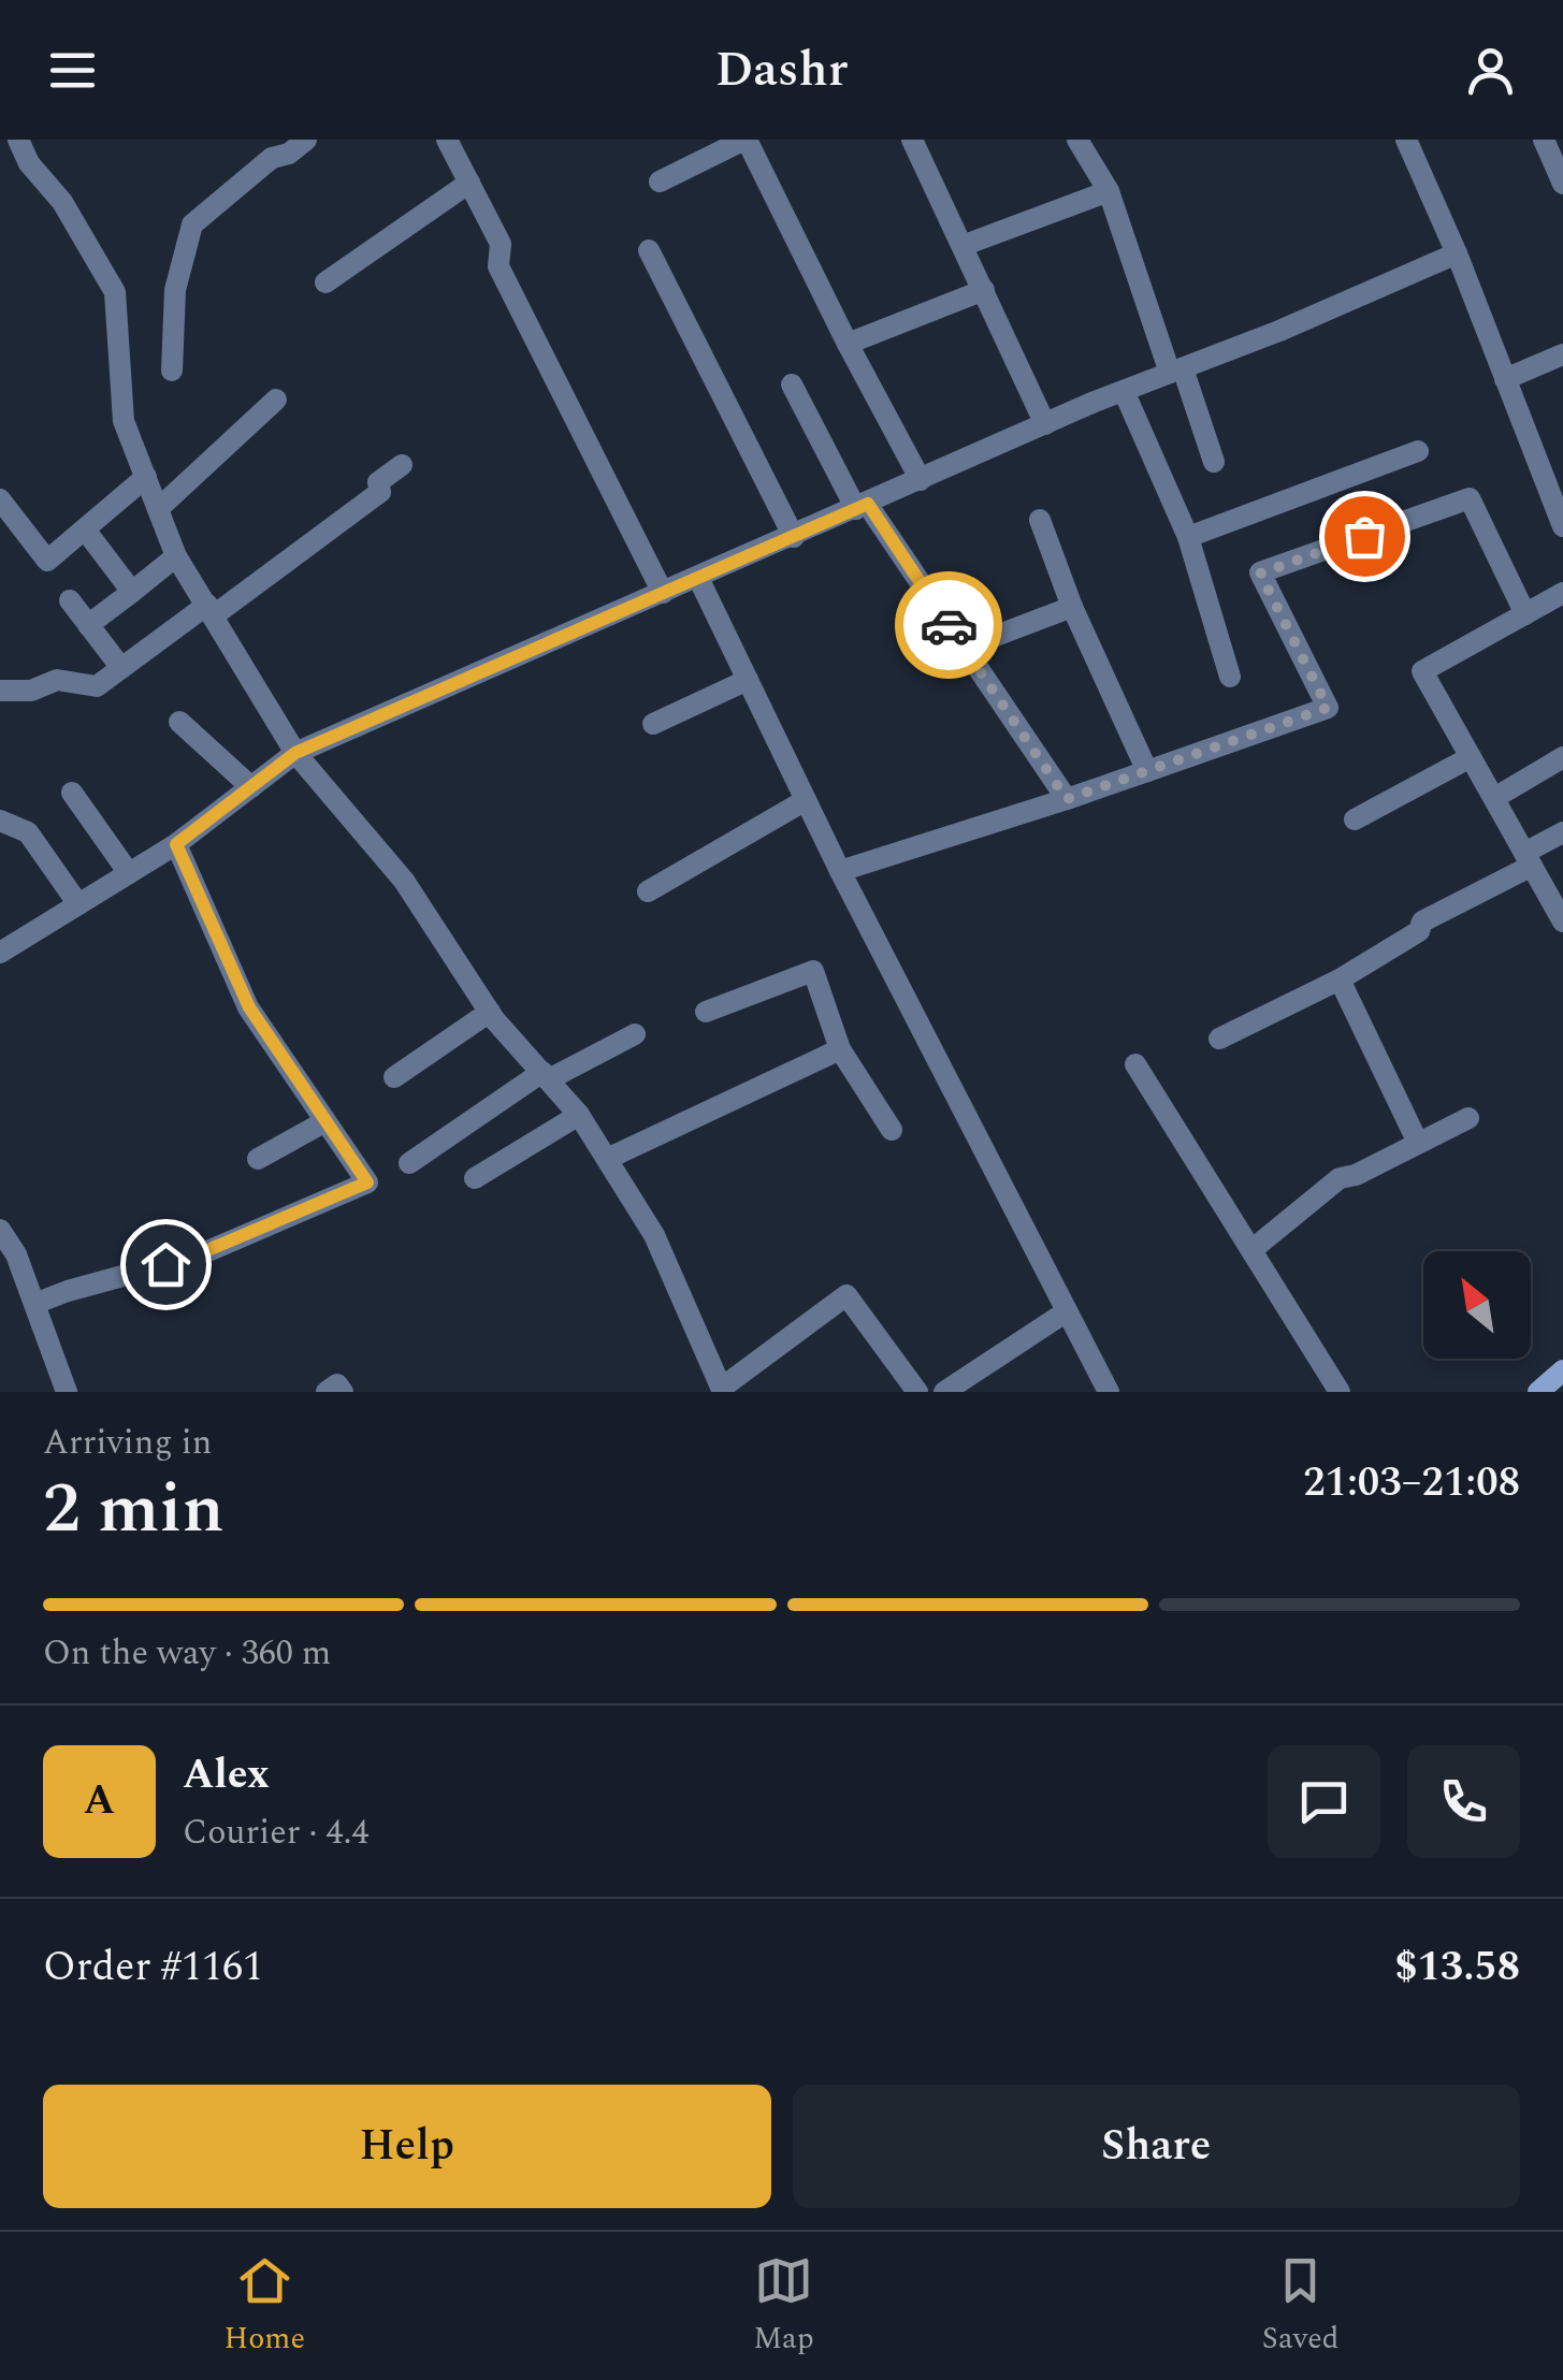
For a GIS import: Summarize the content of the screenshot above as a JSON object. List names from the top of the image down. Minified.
{"north":"top left","page":{"header":"Dashr","heading":["2 min","Arriving in","21:03–21:08"],"panel":["Alex","Courier · 4.4","Order #1161","$13.58"],"bar":"On the way · 360 m","round":"A","buttons":["Help","Share"],"tabs":["Home","Map","Saved"]}}
